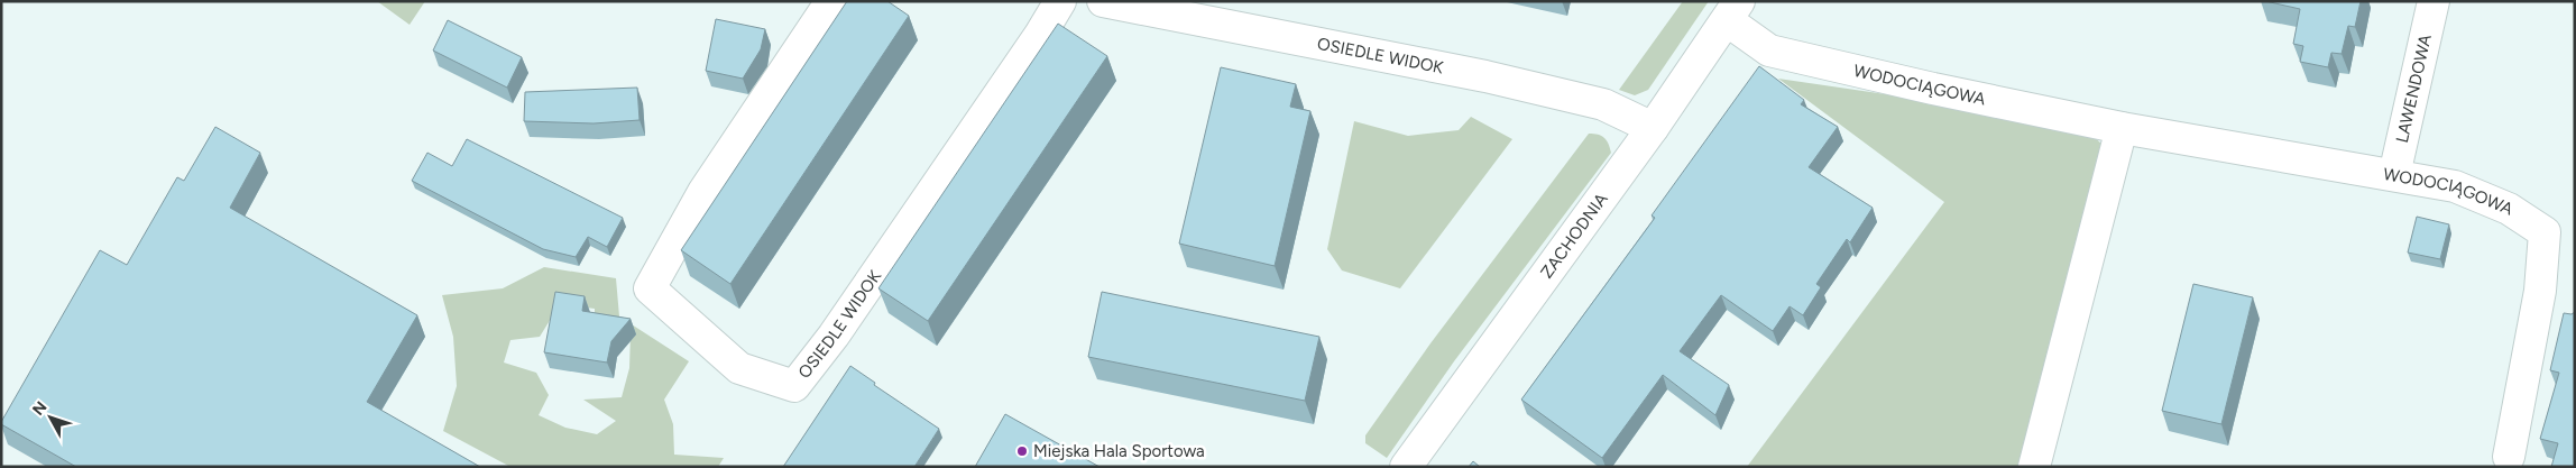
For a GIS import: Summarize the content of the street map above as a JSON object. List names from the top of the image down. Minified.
{"streets":{"street":["OSIEDLE WIDOK","WODOCIĄGOWA","LAWENDOWA","ZACHODNIA"]},"crossings":[["OSIEDLE WIDOK","ZACHODNIA"],["WODOCIĄGOWA","LAWENDOWA"],["WODOCIĄGOWA","ZACHODNIA"]],"places":["Miejska Hala Sportowa"],"north":"top left"}
